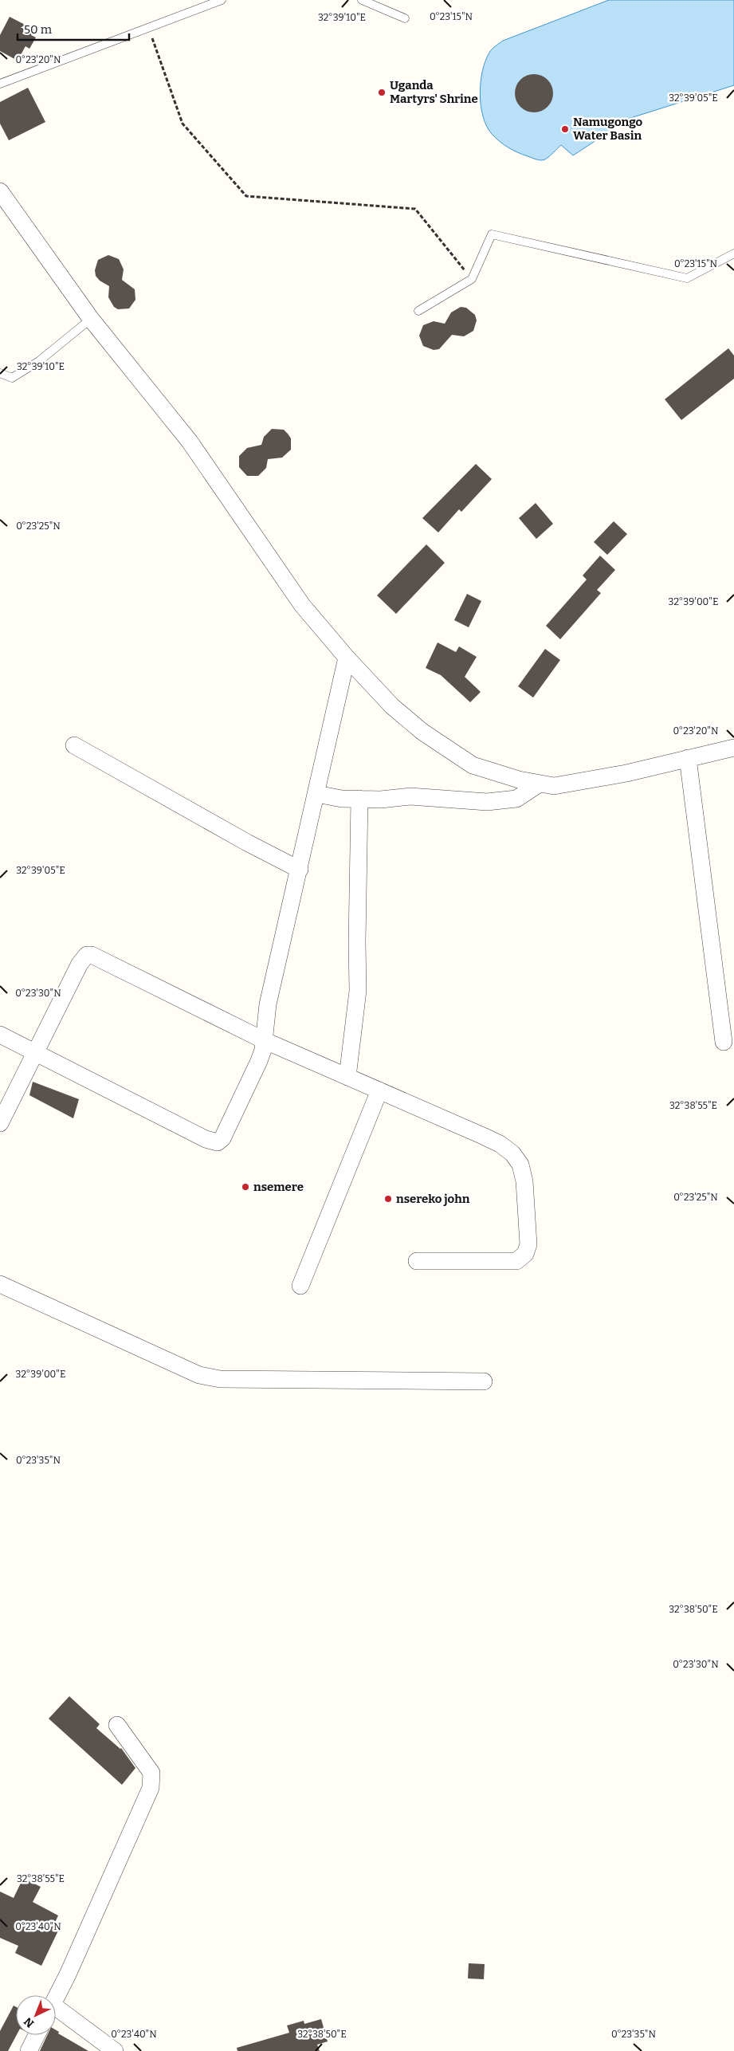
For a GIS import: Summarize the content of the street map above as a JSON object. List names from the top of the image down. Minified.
{"places":["Uganda Martyrs' Shrine","Namugongo Water Basin","nsemere","nsereko john"],"scale_bar":"50 m","north":"bottom left","coordinates":["0°23'15\"N","32°39'10\"E","0°23'20\"N","32°39'05\"E","0°23'25\"N","32°39'00\"E","0°23'30\"N","32°38'55\"E","0°23'35\"N","32°38'50\"E","0°23'40\"N"]}
